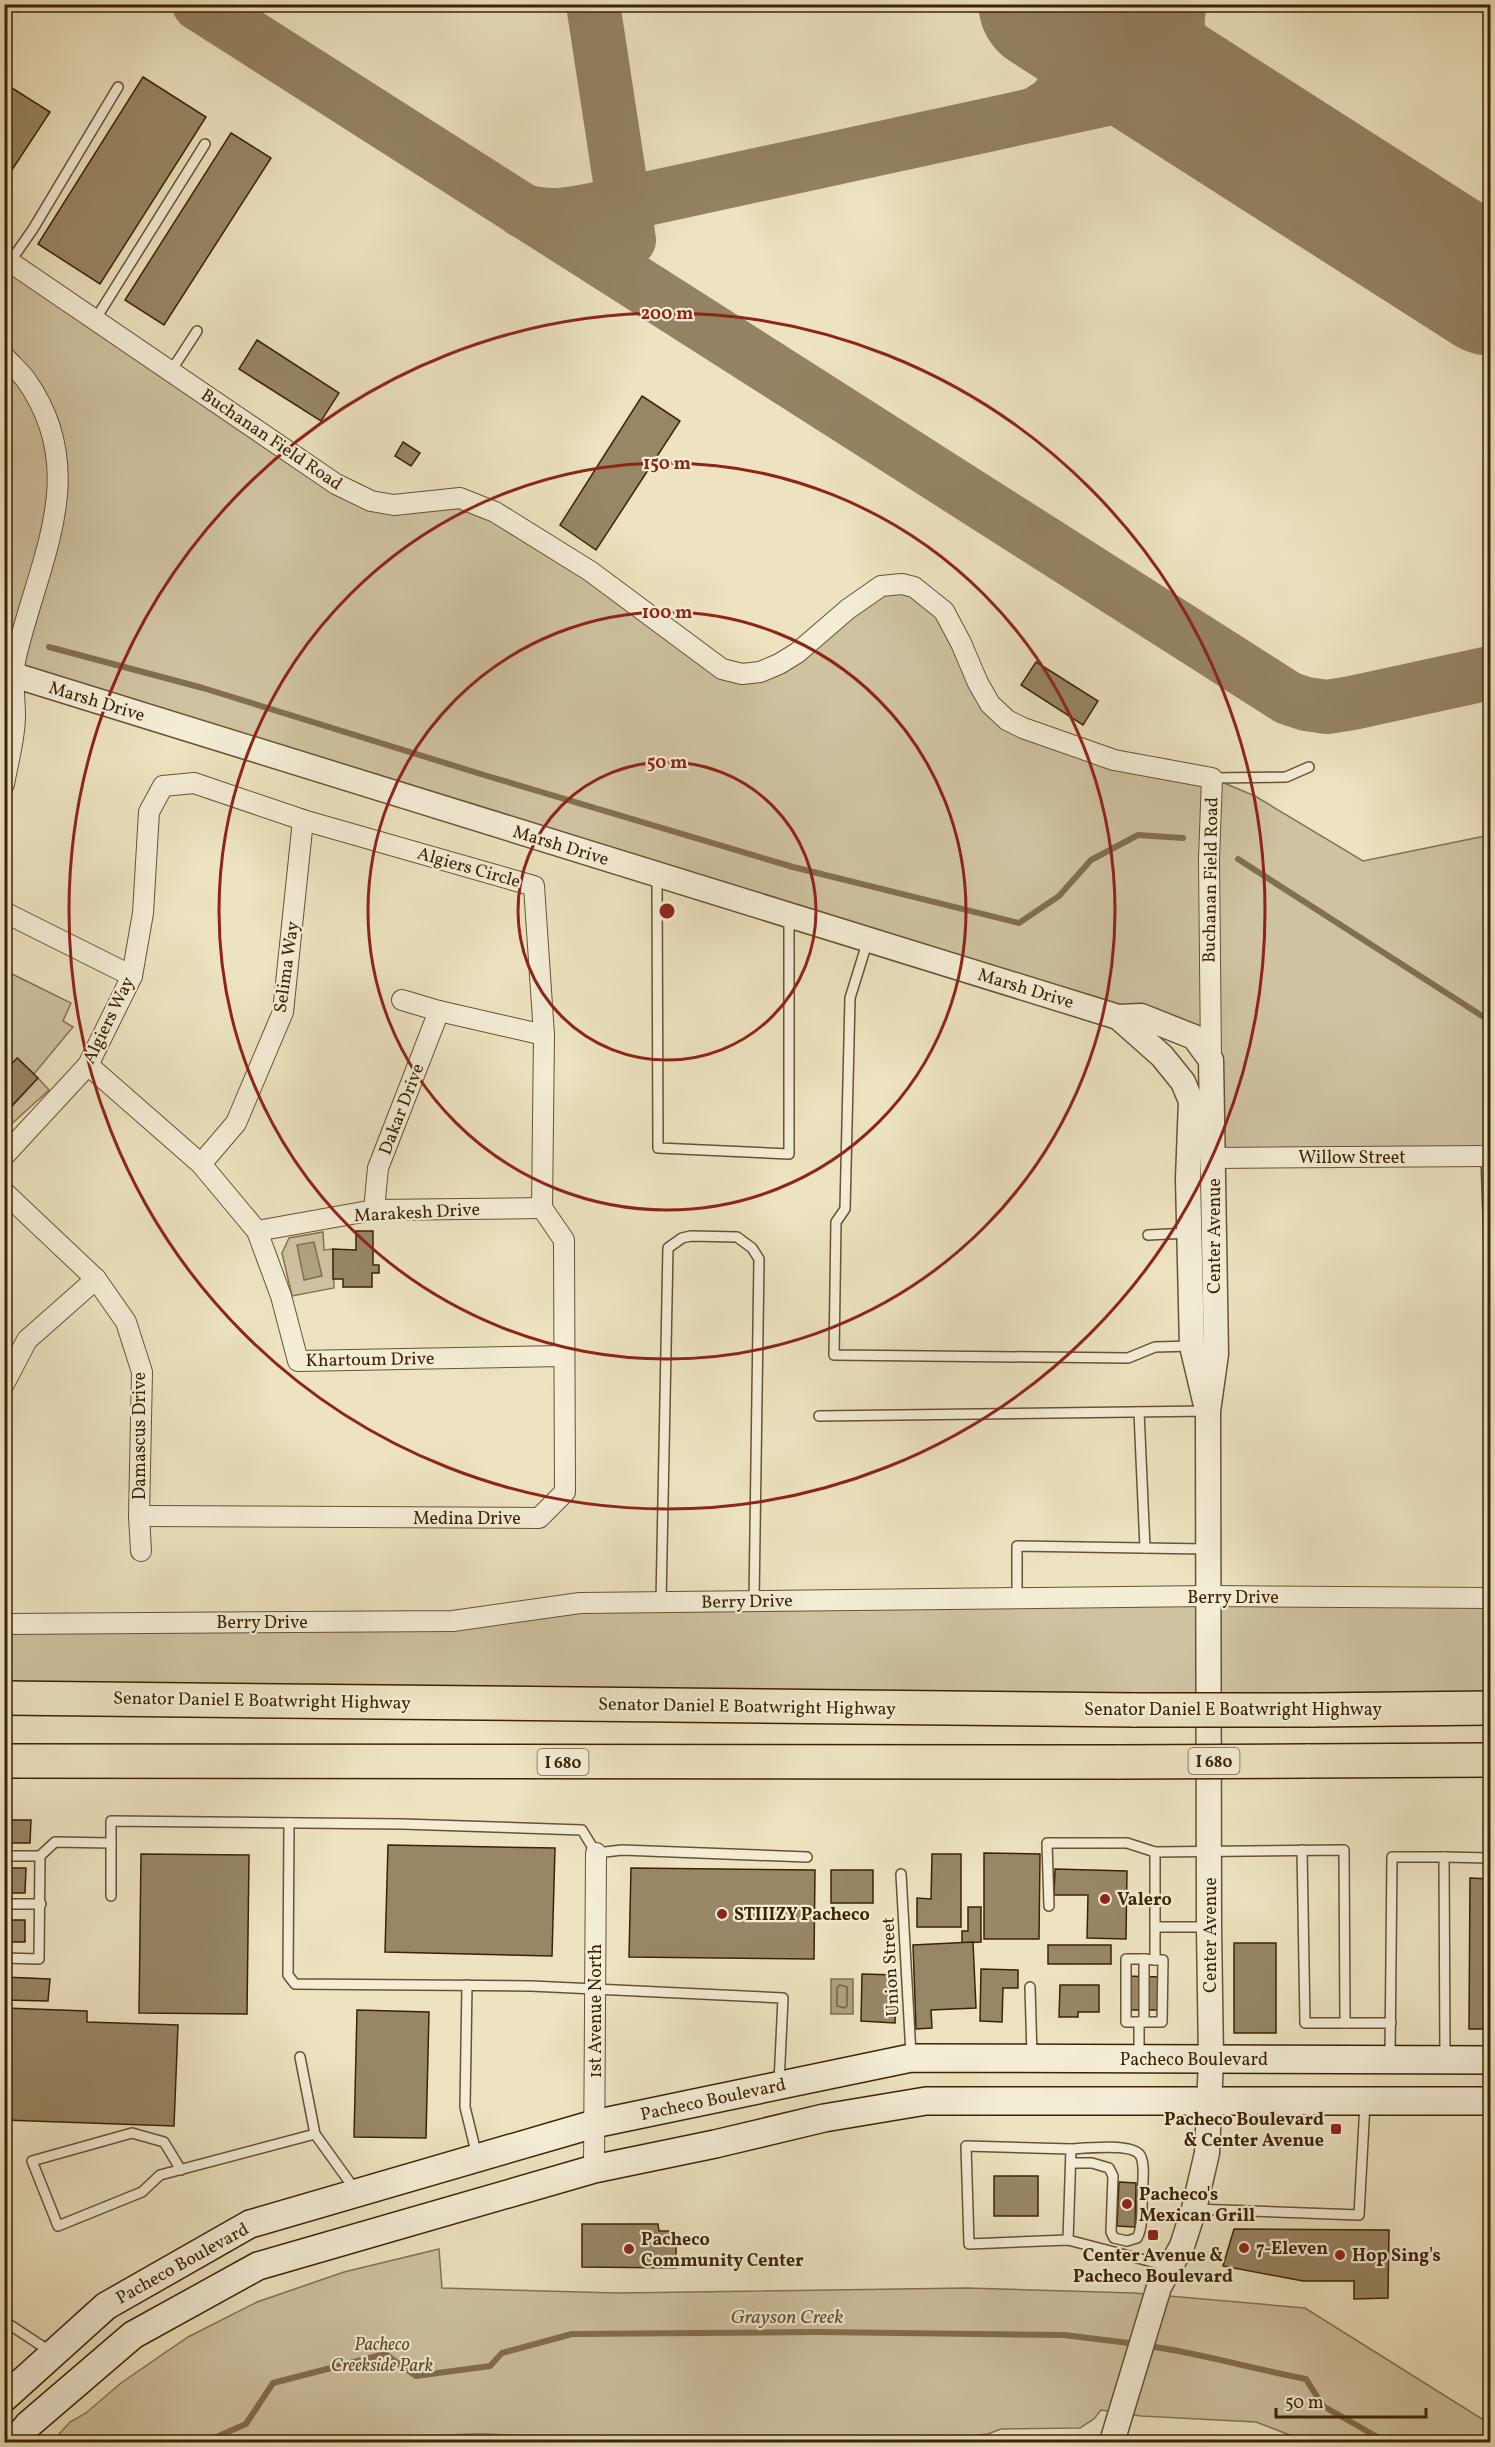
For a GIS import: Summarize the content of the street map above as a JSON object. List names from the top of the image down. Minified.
{"streets":{"highway":["Senator Daniel E Boatwright Highway","I 680"],"main road":["Pacheco Boulevard"],"street":["Buchanan Field Road","Marsh Drive","Algiers Circle","Selima Way","Algiers Way","Dakar Drive","Willow Street","Marakesh Drive","Center Avenue","Khartoum Drive","Damascus Drive","Medina Drive","Berry Drive","1st Avenue North"],"lane":["Union Street"]},"crossings":[["Buchanan Field Road","Marsh Drive"],["Buchanan Field Road","Center Avenue"],["Marsh Drive","Center Avenue"],["Algiers Circle","Selima Way"],["Algiers Circle","Algiers Way"],["Algiers Circle","Marakesh Drive"],["Algiers Circle","Medina Drive"],["Selima Way","Khartoum Drive"],["Algiers Way","Khartoum Drive"],["Dakar Drive","Marakesh Drive"],["Willow Street","Center Avenue"],["Marakesh Drive","Khartoum Drive"],["Marakesh Drive","Medina Drive"],["Center Avenue","Berry Drive"],["Center Avenue","Pacheco Boulevard"],["Khartoum Drive","Medina Drive"],["Damascus Drive","Medina Drive"],["Union Street","Pacheco Boulevard"],["1st Avenue North","Pacheco Boulevard"]],"water":["Grayson Creek"],"parks":["Pacheco Creekside Park"],"places":{"other":["Valero","STIIIZY Pacheco","Pacheco's Mexican Grill","7-Eleven","Pacheco Community Center","Hop Sing's"],"transit":["Pacheco Boulevard & Center Avenue","Center Avenue & Pacheco Boulevard"]},"scale_bar":"50 m","rings":["200 m","150 m","100 m","50 m"]}
